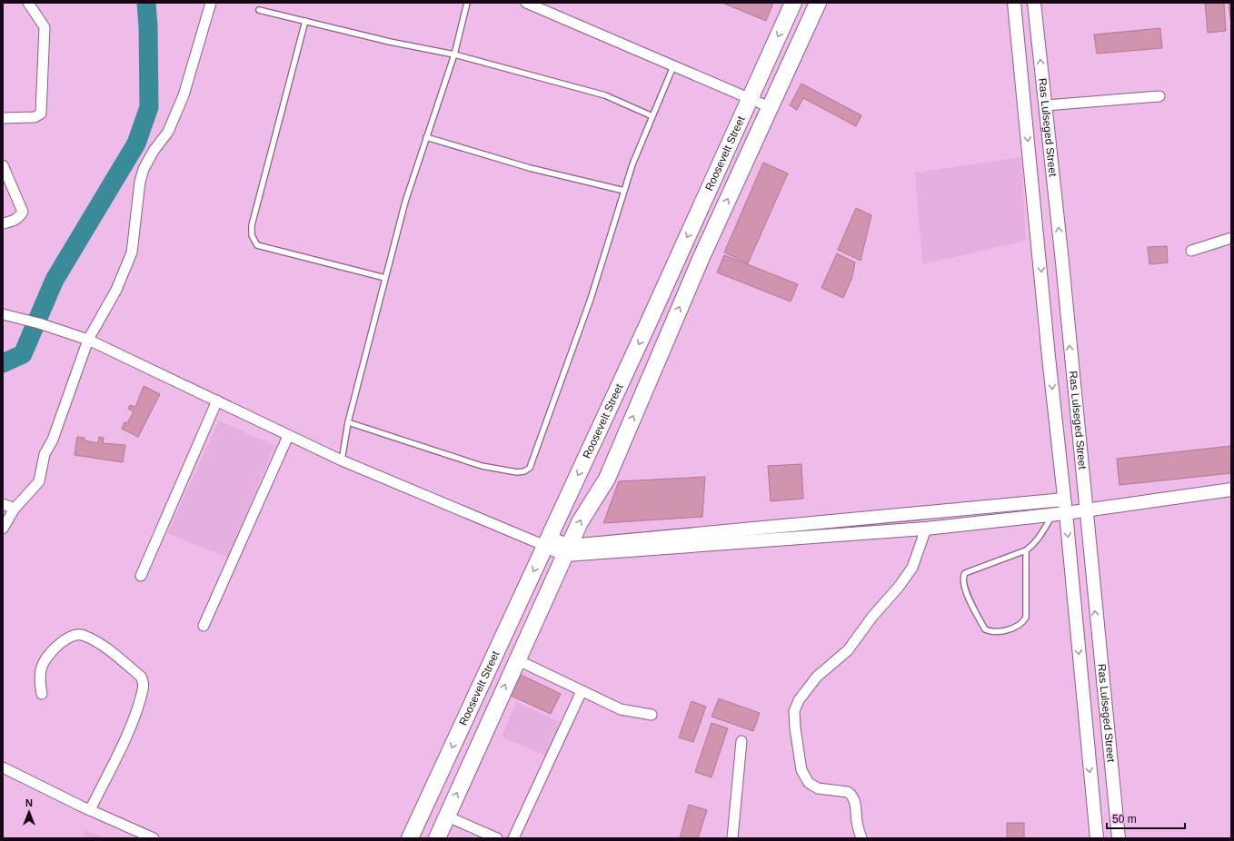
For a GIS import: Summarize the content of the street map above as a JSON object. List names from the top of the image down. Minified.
{"streets":{"main road":["Roosevelt Street"],"street":["Ras Lulseged Street"]},"scale_bar":"50 m","north":"top"}
